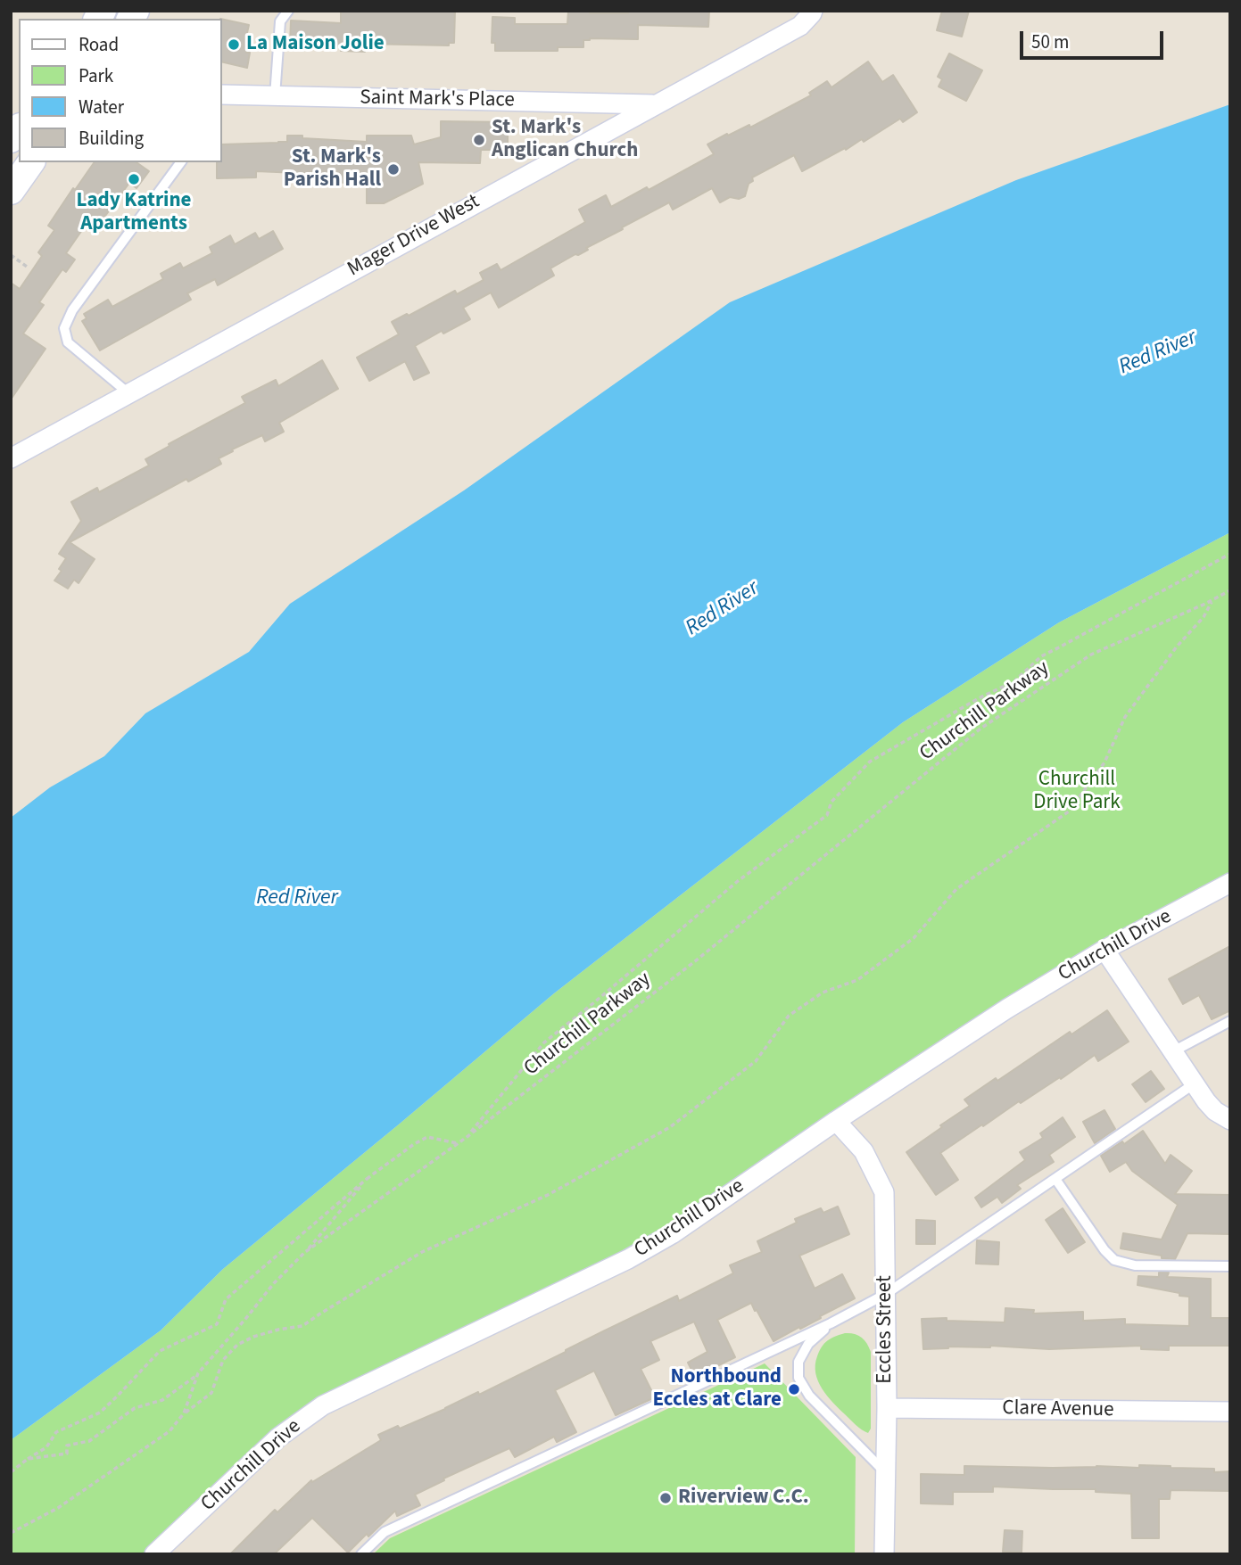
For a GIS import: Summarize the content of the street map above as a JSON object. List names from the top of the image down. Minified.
{"streets":{"street":["Saint Mark's Place","Mager Drive West","Churchill Drive","Eccles Street","Clare Avenue"],"path":["Churchill Parkway"]},"crossings":[["Saint Mark's Place","Mager Drive West"],["Churchill Drive","Eccles Street"],["Eccles Street","Clare Avenue"]],"water":["Red River"],"parks":["Churchill Drive Park"],"places":["La Maison Jolie","St. Mark's Anglican Church","St. Mark's Parish Hall","Lady Katrine Apartments","Northbound Eccles at Clare","Riverview C.C."],"legend":["Road","Park","Water","Building"],"scale_bar":"50 m"}
